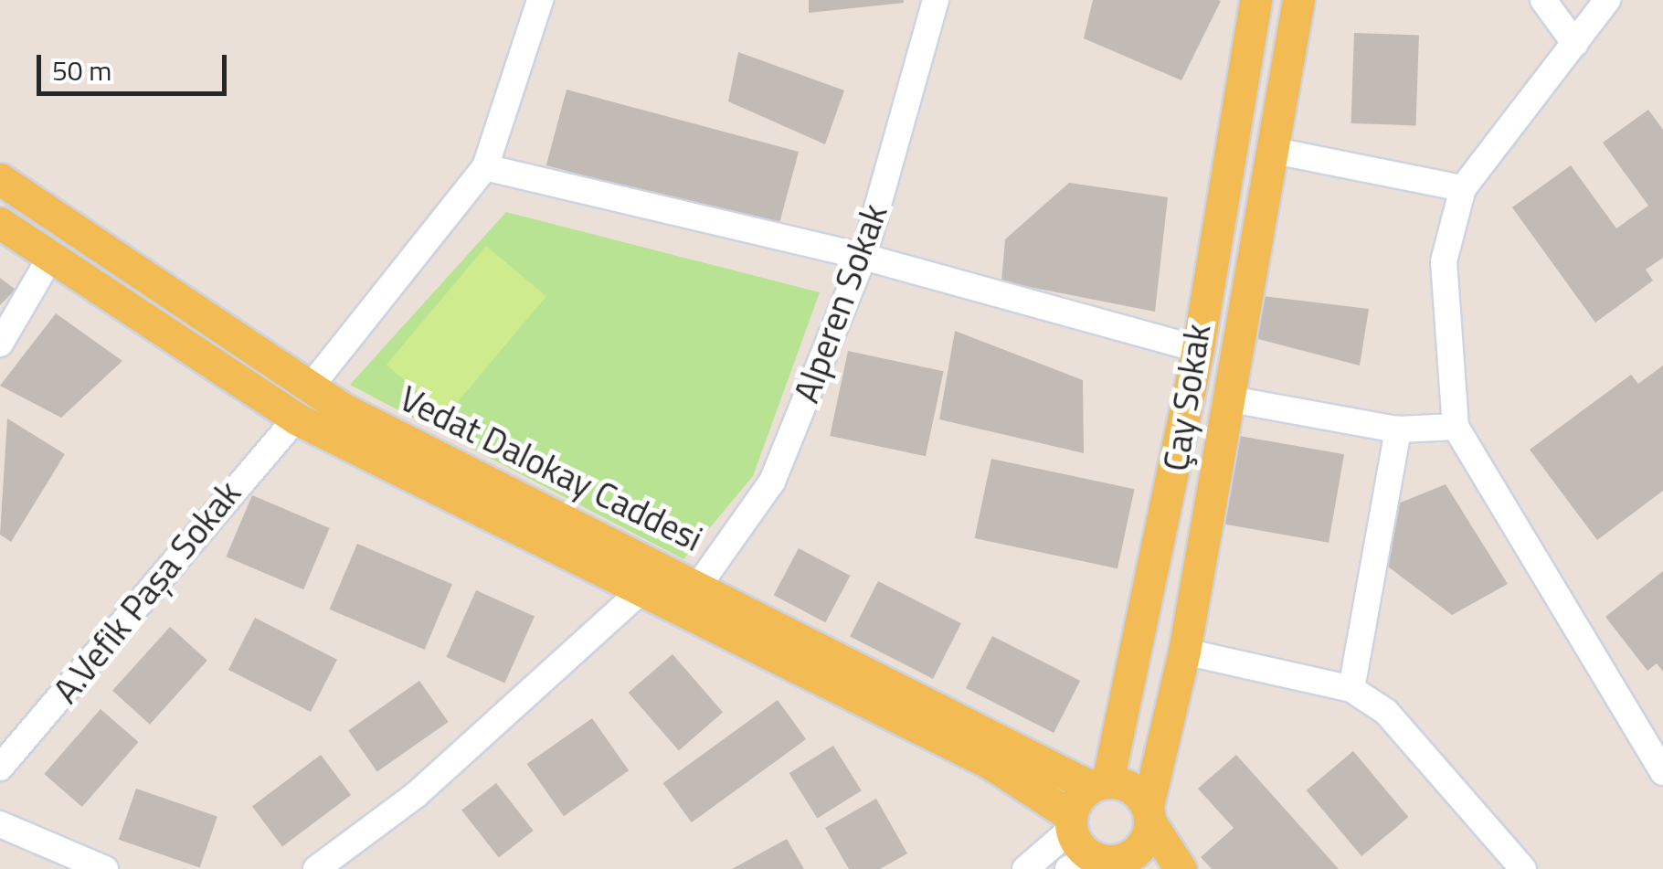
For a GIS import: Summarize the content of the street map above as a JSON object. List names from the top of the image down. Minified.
{"streets":{"main road":["Çay Sokak","Vedat Dalokay Caddesi"],"street":["Alperen Sokak","A.Vefik Paşa Sokak"]},"crossings":[["Alperen Sokak","Vedat Dalokay Caddesi"],["Çay Sokak","Vedat Dalokay Caddesi"],["Vedat Dalokay Caddesi","A.Vefik Paşa Sokak"]],"scale_bar":"50 m"}
